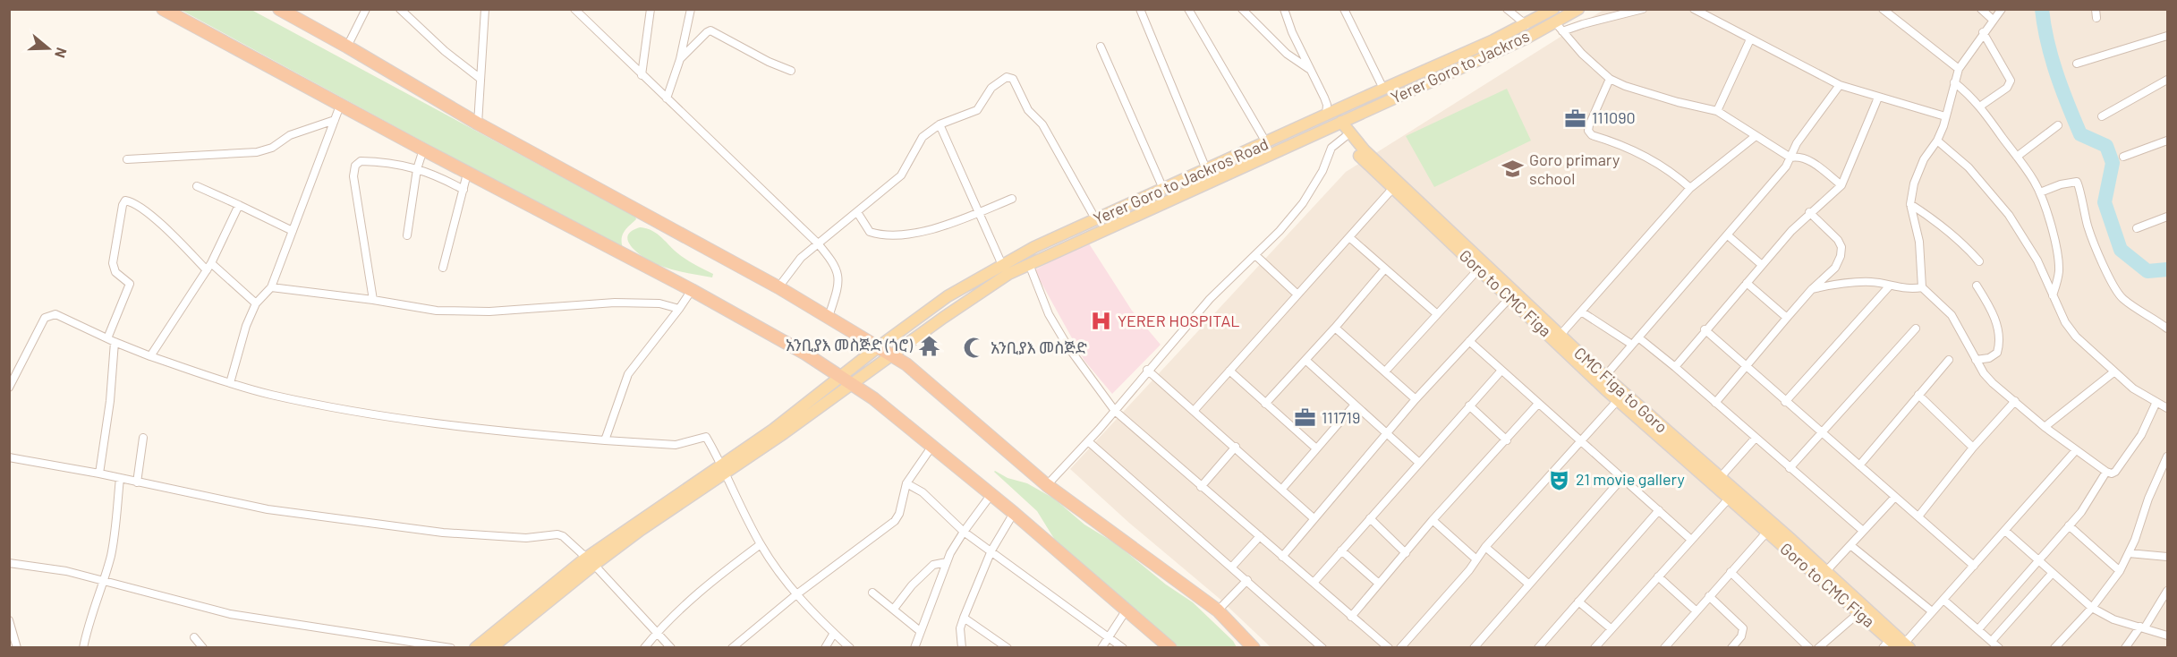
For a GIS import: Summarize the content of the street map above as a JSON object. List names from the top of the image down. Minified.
{"streets":{"main road":["Yerer Goro to Jackros","Yerer Goro to Jackros Road","Goro to CMC Figa","CMC Figa to Goro"]},"crossings":[["Yerer Goro to Jackros","Yerer Goro to Jackros Road"],["Yerer Goro to Jackros","CMC Figa to Goro"],["Goro to CMC Figa","CMC Figa to Goro"]],"places":{"office":["111090","111719"],"school or university":["Goro primary school"],"hospital":["YERER HOSPITAL"],"temple":["አንቢያእ መስጅድ (ጎሮ)"],"mosque":["አንቢያእ መስጅድ"],"theatre":["21 movie gallery"]},"north":"right"}
